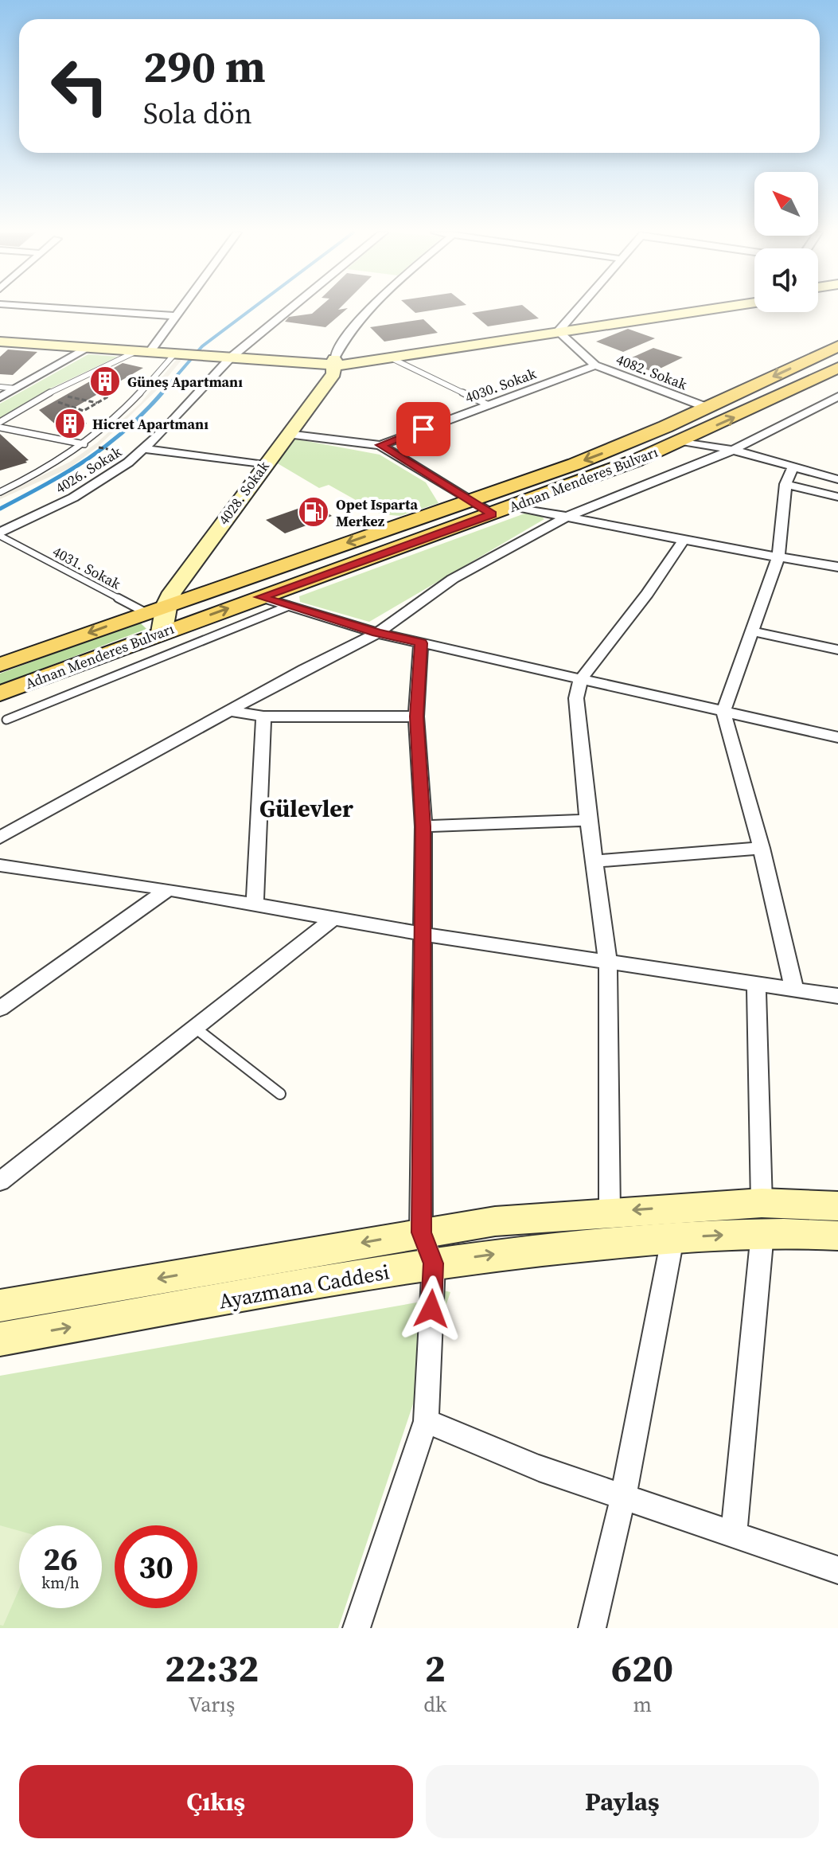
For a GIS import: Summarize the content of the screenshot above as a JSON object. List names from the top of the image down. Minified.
{"streets":{"main road":["Adnan Menderes Bulvarı","4028. Sokak","Ayazmana Caddesi"],"street":["4082. Sokak","4030. Sokak","4026. Sokak"],"lane":["4031. Sokak"]},"crossings":[["4082. Sokak","4030. Sokak"],["4082. Sokak","Adnan Menderes Bulvarı"],["4026. Sokak","4031. Sokak"],["Adnan Menderes Bulvarı","4028. Sokak"],["Adnan Menderes Bulvarı","4031. Sokak"],["4028. Sokak","4031. Sokak"]],"districts":["Gülevler"],"places":{"building":["Güneş Apartmanı","Hicret Apartmanı"],"fuel station":["Opet Isparta Merkez"]},"north":"top left","page":{"turn":["290 m","Sola dön"],"speed":"26 km/h","limit":"30","eta":["22:32","Varış","2","dk","620","m"],"buttons":["Çıkış","Paylaş"]}}
